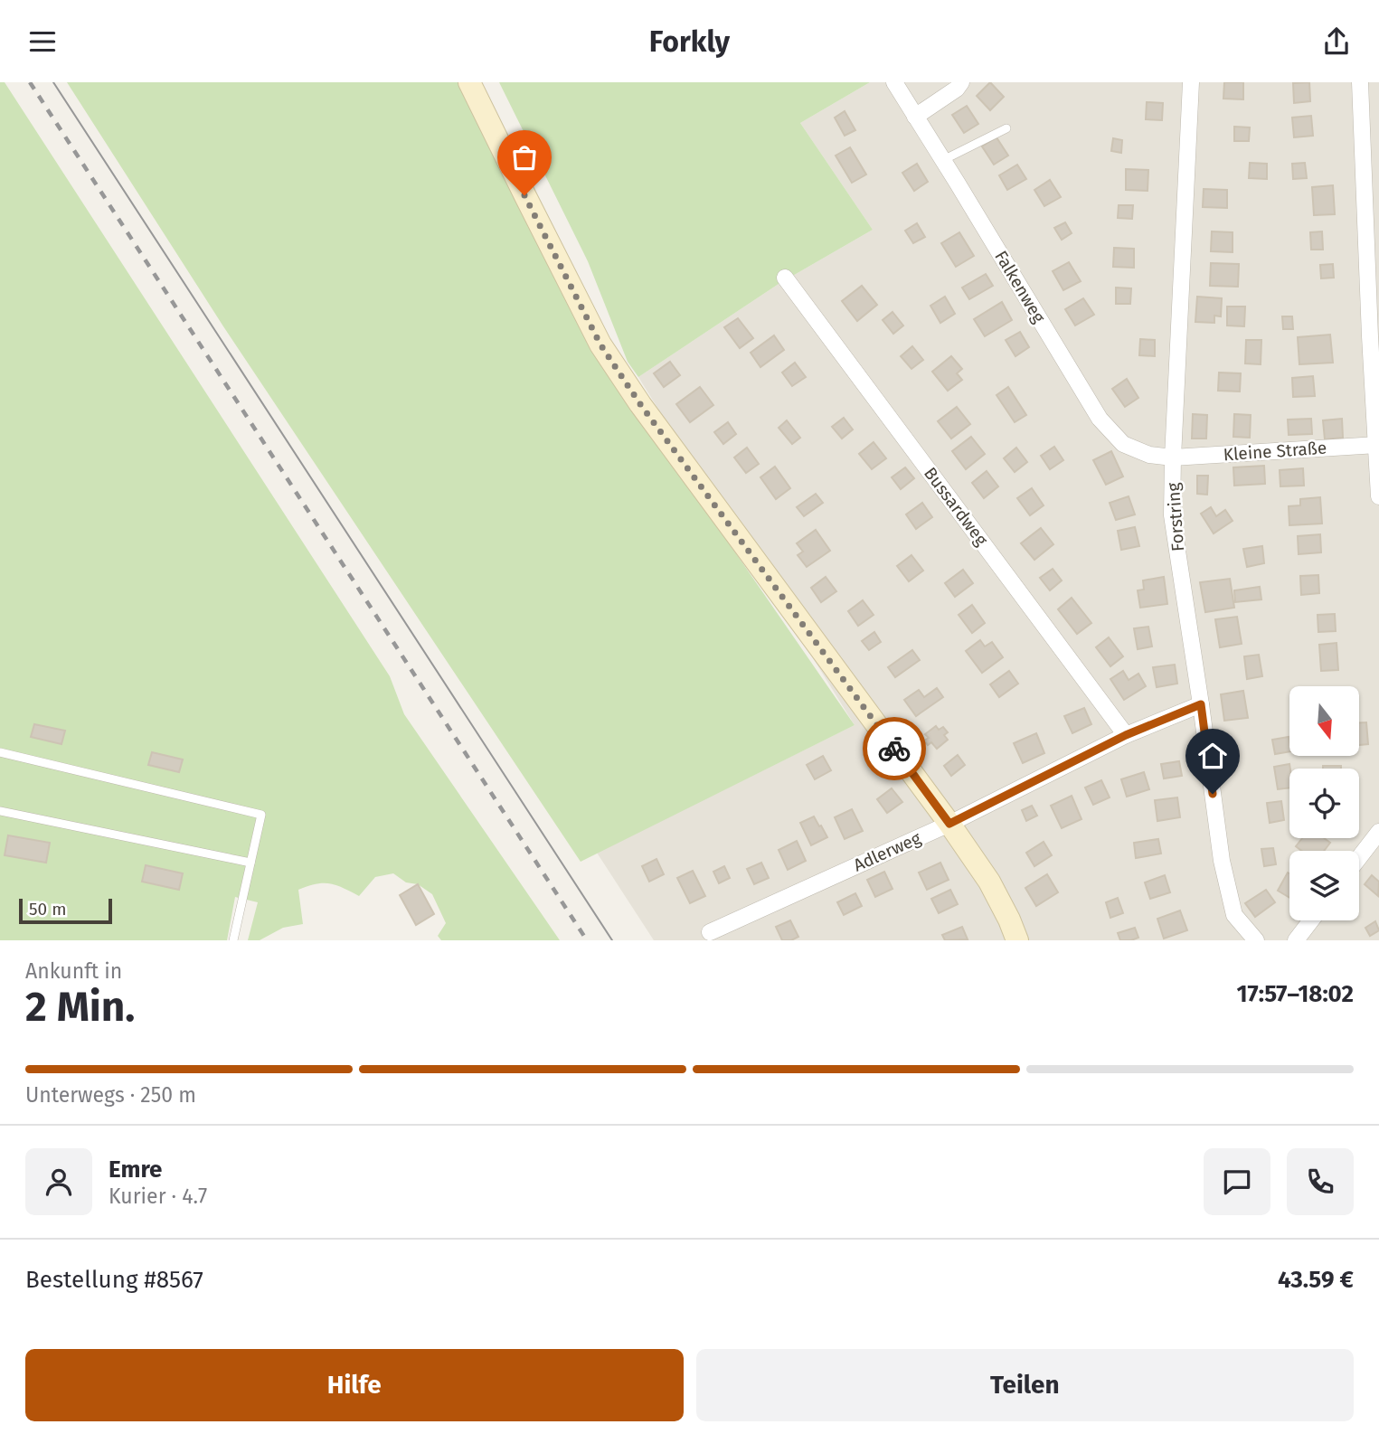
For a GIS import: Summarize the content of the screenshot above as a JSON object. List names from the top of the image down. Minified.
{"streets":{"street":["Falkenweg","Kleine Straße","Bussardweg","Forstring","Adlerweg"]},"crossings":[["Falkenweg","Kleine Straße"],["Falkenweg","Forstring"],["Kleine Straße","Forstring"],["Bussardweg","Adlerweg"],["Forstring","Adlerweg"]],"scale_bar":"50 m","north":"bottom","page":{"header":"Forkly","scale":"50 m","heading":["2 Min.","Ankunft in","17:57–18:02"],"panel":["Emre","Kurier · 4.7","Bestellung #8567","43.59 €"],"bar":"Unterwegs · 250 m","buttons":["Hilfe","Teilen"]}}
